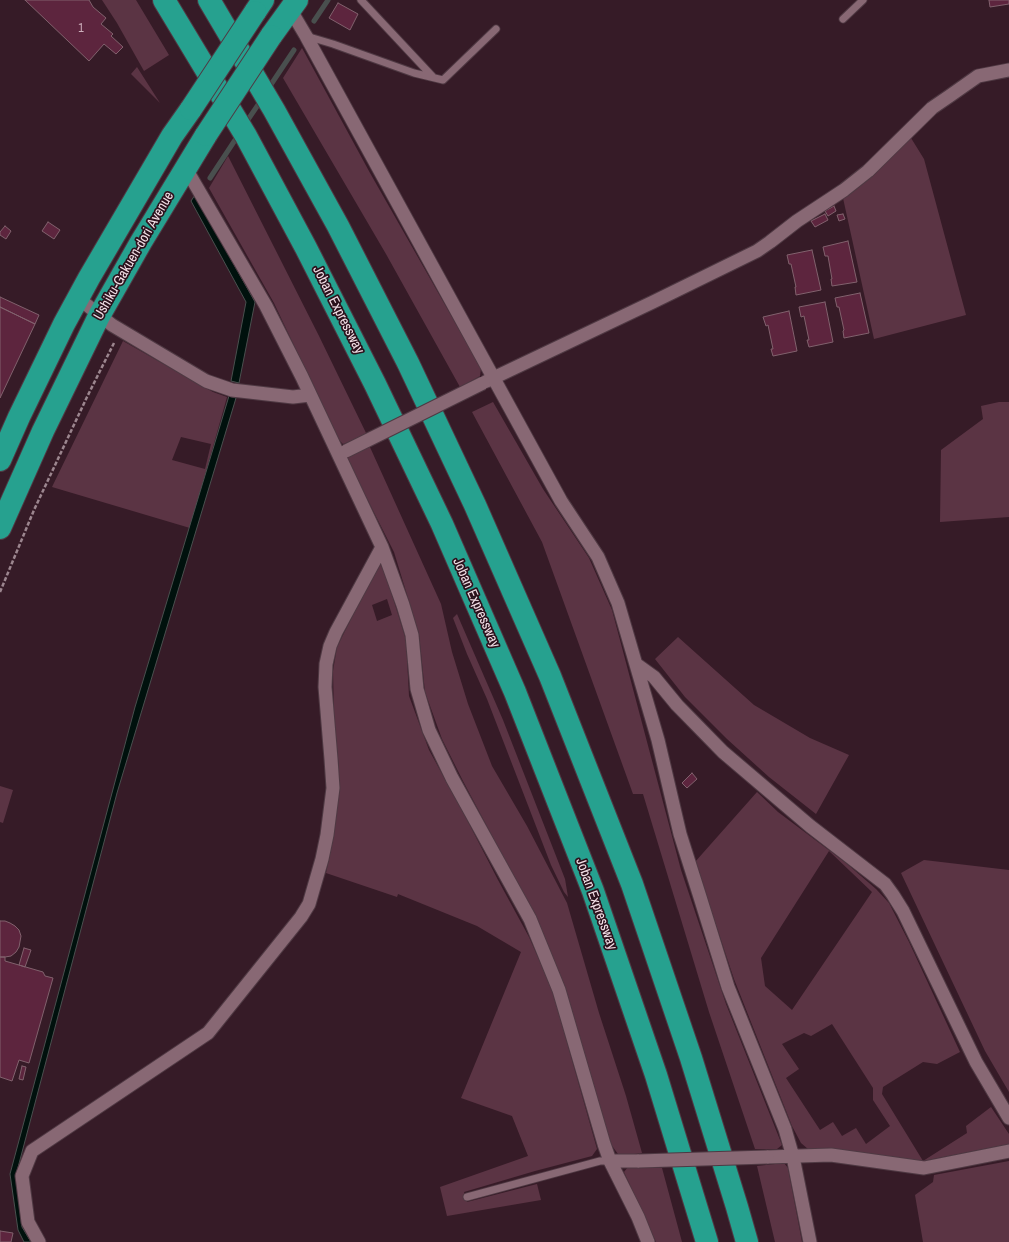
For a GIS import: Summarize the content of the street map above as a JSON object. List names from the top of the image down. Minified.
{"streets":{"highway":["Ushiku-Gakuen-dori Avenue","Joban Expressway"]},"house_numbers":["1"]}
